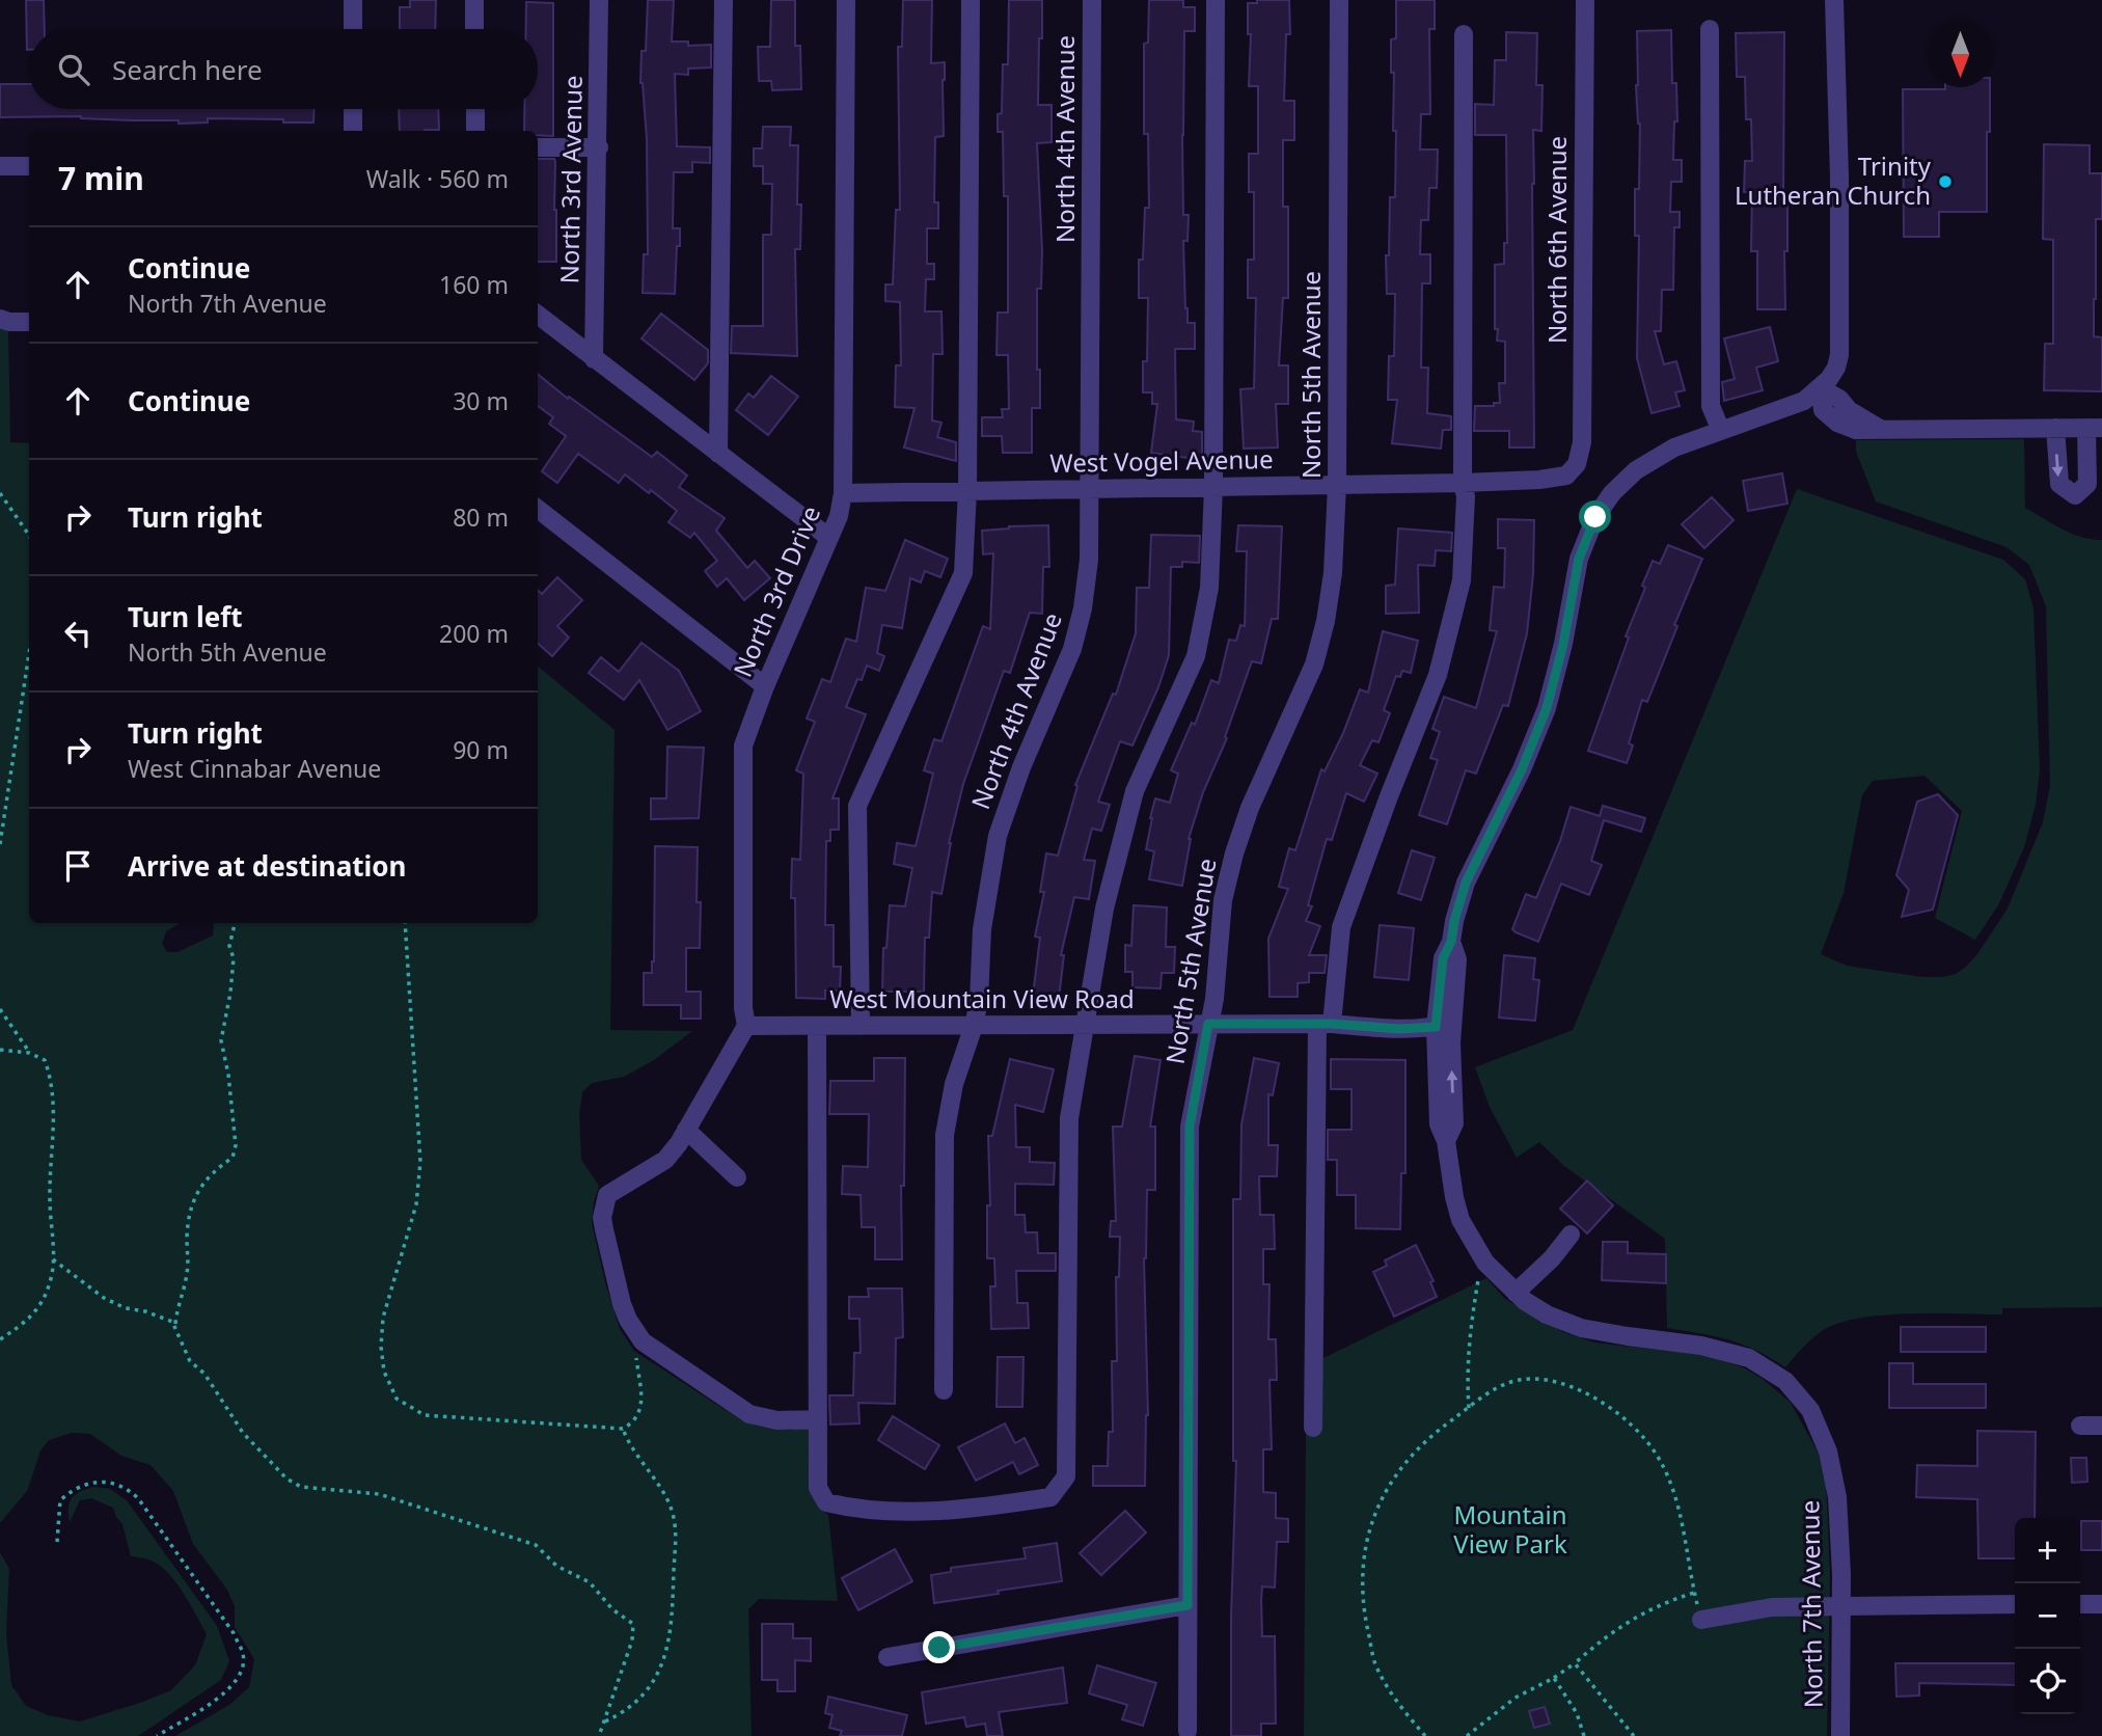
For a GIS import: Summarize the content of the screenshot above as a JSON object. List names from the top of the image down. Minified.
{"streets":{"street":["North 4th Avenue","North 3rd Avenue","North 6th Avenue","North 5th Avenue","West Vogel Avenue","North 3rd Drive","West Mountain View Road","North 7th Avenue"]},"crossings":[["North 4th Avenue","West Vogel Avenue"],["North 4th Avenue","West Mountain View Road"],["North 6th Avenue","West Vogel Avenue"],["North 5th Avenue","West Vogel Avenue"],["North 5th Avenue","West Mountain View Road"],["West Vogel Avenue","North 3rd Drive"],["North 3rd Drive","West Mountain View Road"],["West Mountain View Road","North 7th Avenue"]],"parks":["Mountain View Park"],"places":["Trinity Lutheran Church"],"north":"bottom","page":{"search":"Search here","heading":["7 min","Walk · 560 m"],"list":[["Continue","North 7th Avenue","160 m"],["Continue","30 m"],["Turn right","80 m"],["Turn left","North 5th Avenue","200 m"],["Turn right","West Cinnabar Avenue","90 m"],"Arrive at destination"],"map_buttons":["+","−"]}}
